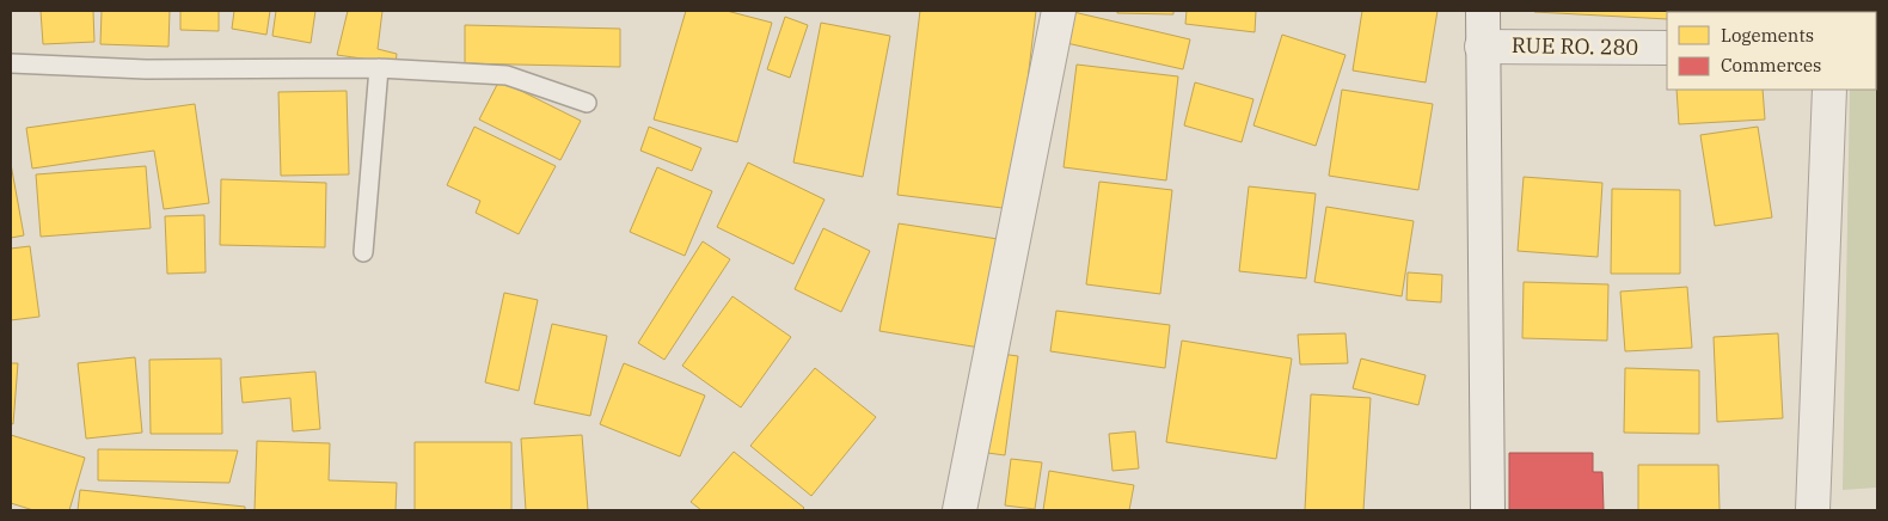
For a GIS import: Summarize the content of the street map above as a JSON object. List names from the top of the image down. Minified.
{"streets":{"street":["RUE RO. 280"]},"legend":["Logements","Commerces"]}
